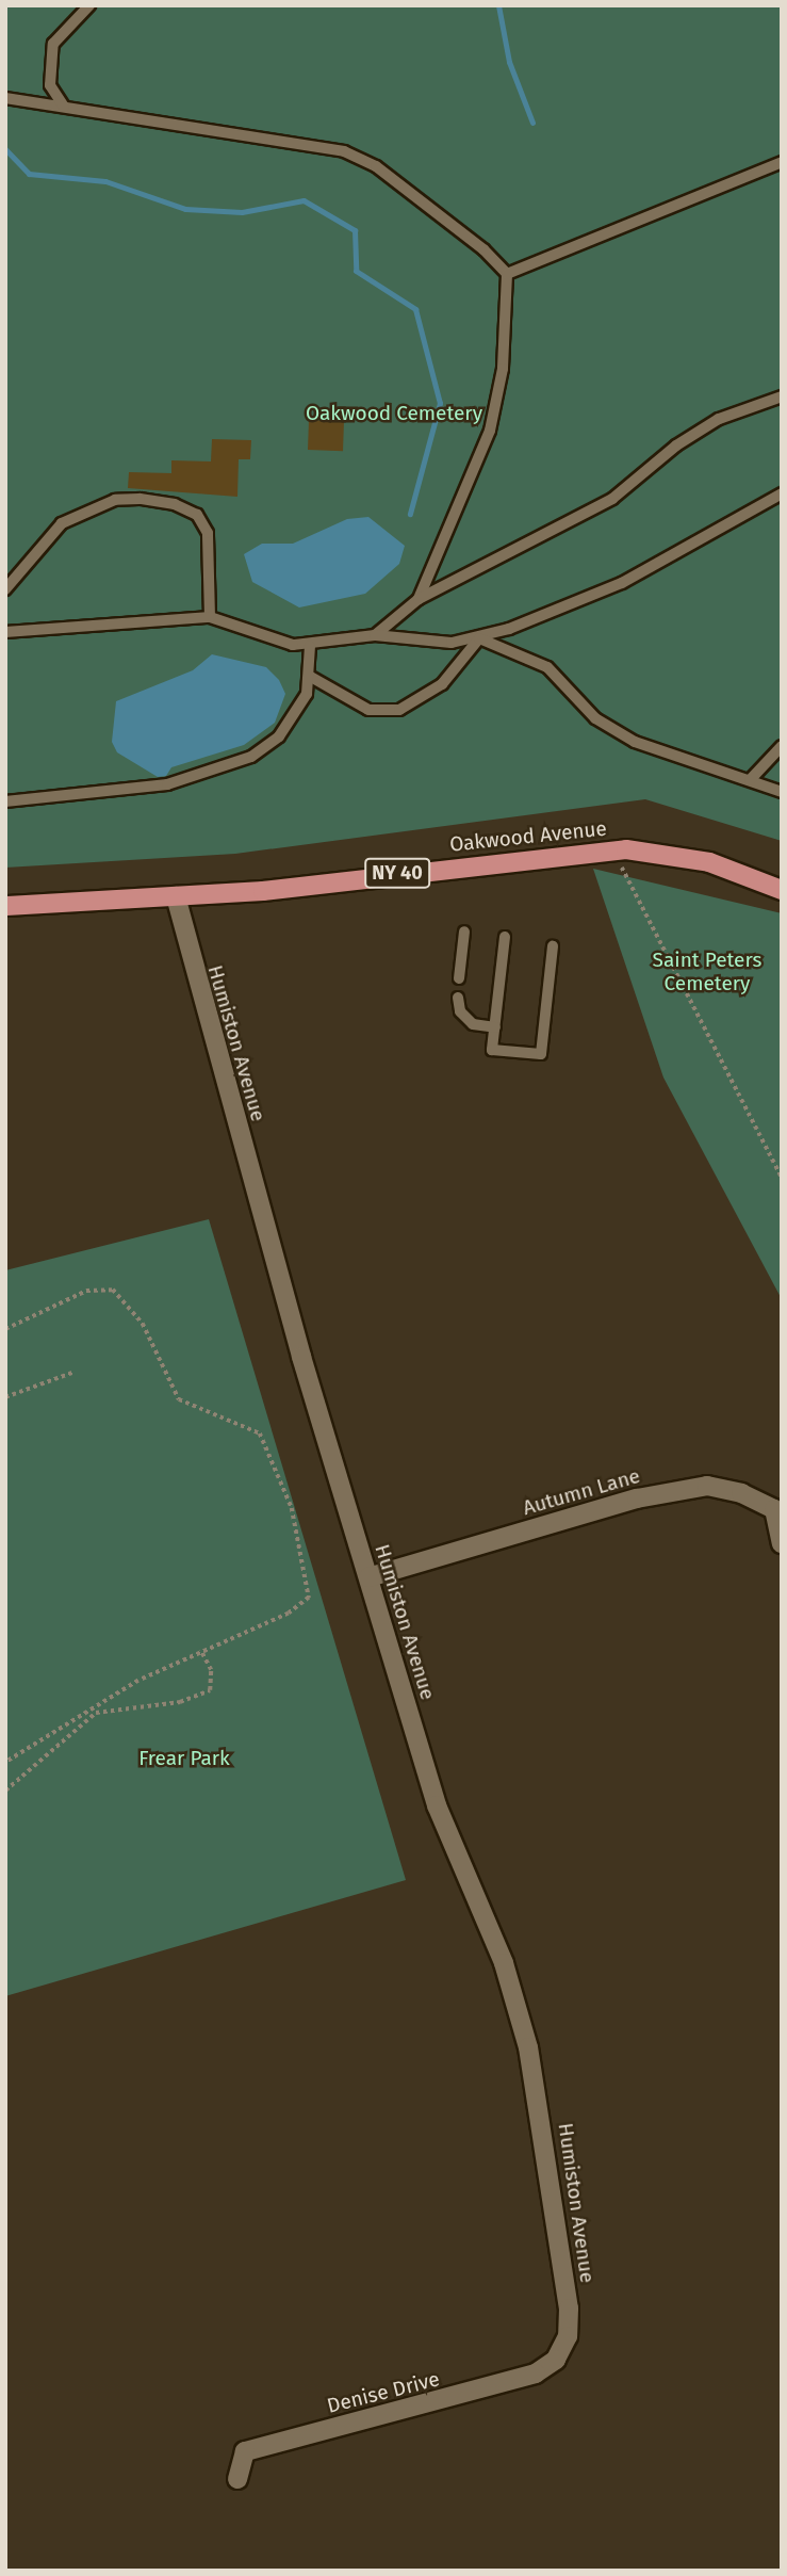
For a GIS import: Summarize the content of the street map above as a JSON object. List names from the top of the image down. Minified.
{"streets":{"main road":["Oakwood Avenue","NY 40"],"street":["Humiston Avenue","Autumn Lane","Denise Drive"]},"crossings":[["Oakwood Avenue","Humiston Avenue"],["Humiston Avenue","Autumn Lane"],["Humiston Avenue","Denise Drive"]],"parks":["Oakwood Cemetery","Saint Peters Cemetery","Frear Park"]}
